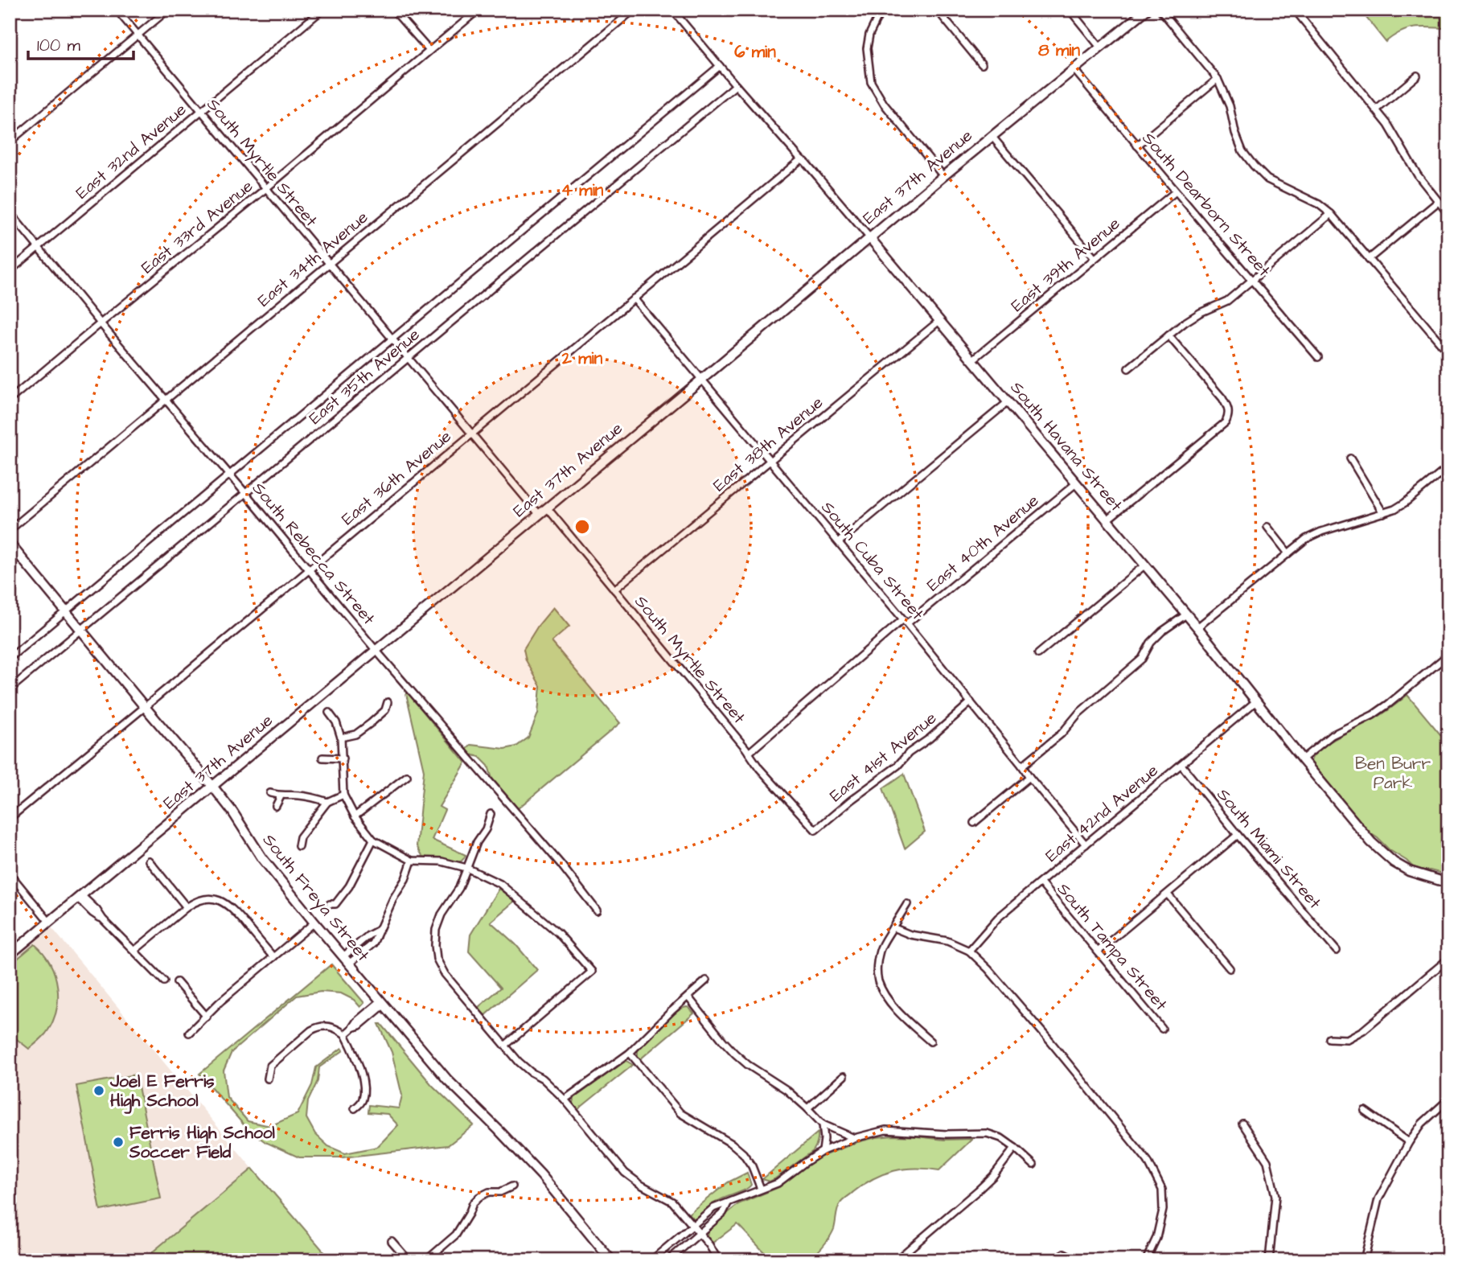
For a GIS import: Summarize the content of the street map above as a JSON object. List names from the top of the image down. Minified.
{"streets":{"street":["East 32nd Avenue","South Myrtle Street","East 37th Avenue","South Dearborn Street","East 33rd Avenue","East 34th Avenue","East 39th Avenue","East 35th Avenue","East 38th Avenue","South Havana Street","East 36th Avenue","East 40th Avenue","South Rebecca Street","South Cuba Street","East 41st Avenue","East 42nd Avenue","South Miami Street","South Freya Street","South Tampa Street"]},"crossings":[["East 32nd Avenue","South Myrtle Street"],["East 32nd Avenue","South Rebecca Street"],["South Myrtle Street","East 37th Avenue"],["South Myrtle Street","East 33rd Avenue"],["South Myrtle Street","East 34th Avenue"],["South Myrtle Street","East 35th Avenue"],["South Myrtle Street","East 38th Avenue"],["South Myrtle Street","East 36th Avenue"],["South Myrtle Street","East 40th Avenue"],["South Myrtle Street","East 41st Avenue"],["East 37th Avenue","South Dearborn Street"],["East 37th Avenue","South Havana Street"],["East 37th Avenue","South Rebecca Street"],["East 37th Avenue","South Cuba Street"],["East 37th Avenue","South Freya Street"],["South Dearborn Street","East 39th Avenue"],["East 33rd Avenue","South Rebecca Street"],["East 34th Avenue","South Rebecca Street"],["East 39th Avenue","South Havana Street"],["East 35th Avenue","South Havana Street"],["East 35th Avenue","South Rebecca Street"],["East 35th Avenue","South Freya Street"],["East 38th Avenue","South Havana Street"],["East 38th Avenue","South Cuba Street"],["South Havana Street","East 36th Avenue"],["South Havana Street","East 40th Avenue"],["South Havana Street","East 42nd Avenue"],["East 36th Avenue","South Rebecca Street"],["East 36th Avenue","South Cuba Street"],["East 36th Avenue","South Freya Street"],["East 40th Avenue","South Cuba Street"],["South Cuba Street","East 41st Avenue"],["South Cuba Street","East 42nd Avenue"],["East 42nd Avenue","South Miami Street"],["East 42nd Avenue","South Tampa Street"]],"parks":["Ben Burr Park"],"places":["Joel E Ferris High School","Ferris High School Soccer Field"],"scale_bar":"100 m","rings":["8 min","6 min","4 min","2 min"]}
